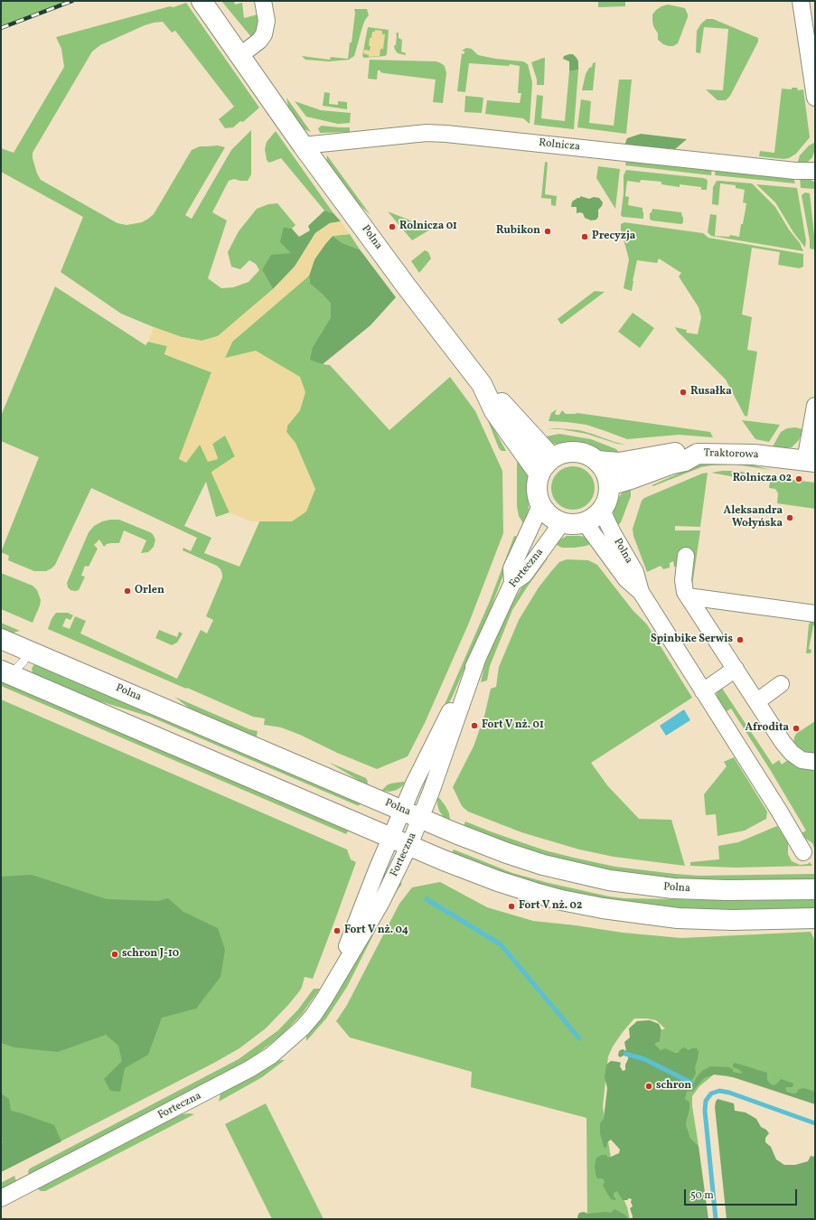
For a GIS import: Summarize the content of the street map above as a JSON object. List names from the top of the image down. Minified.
{"streets":{"street":["Rolnicza","Polna","Traktorowa","Forteczna"]},"crossings":[["Rolnicza","Polna"],["Polna","Traktorowa"],["Polna","Forteczna"],["Traktorowa","Forteczna"]],"places":["Rolnicza 01","Rubikon","Precyzja","Rusałka","Rolnicza 02","Aleksandra Wołyńska","Orlen","Spinbike Serwis","Fort V nż. 01","Afrodita","Fort V nż. 02","Fort V nż. 04","schron J-10","schron"],"scale_bar":"50 m"}
